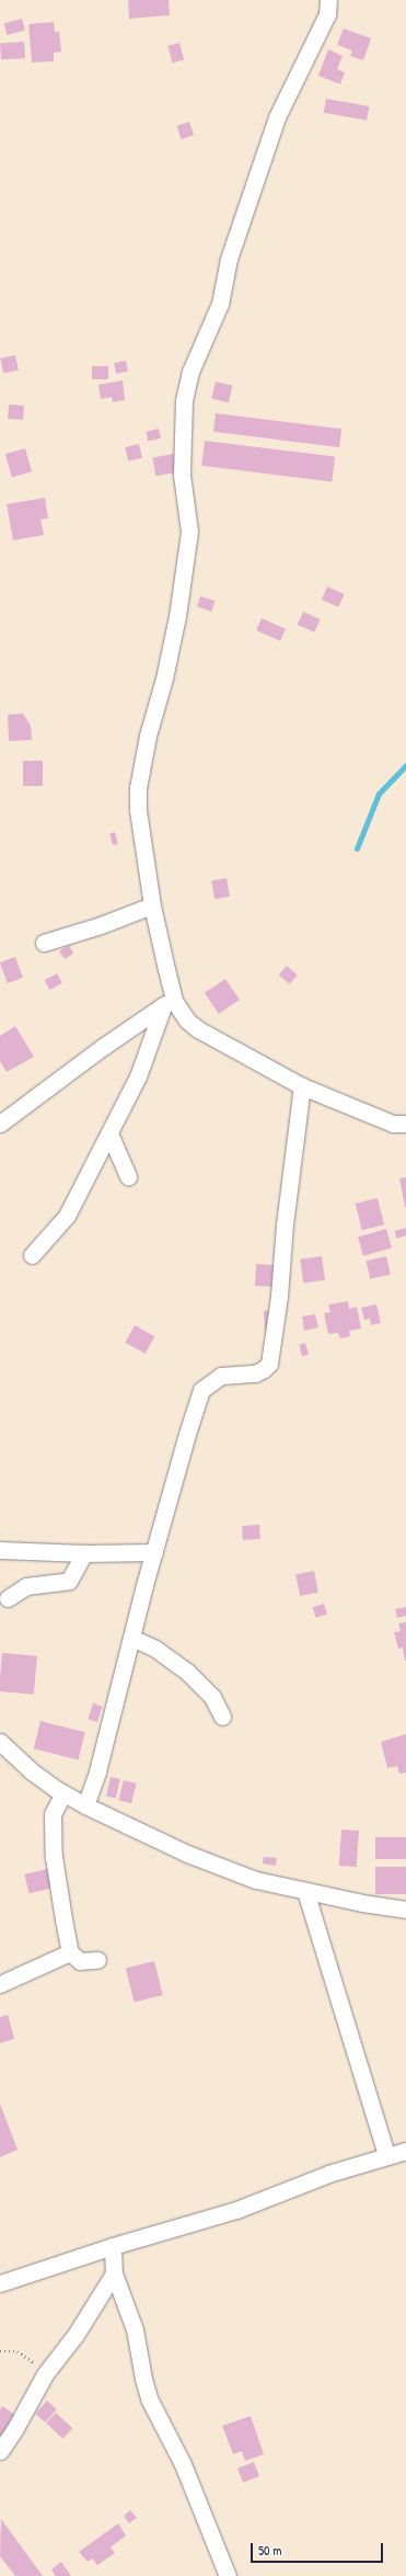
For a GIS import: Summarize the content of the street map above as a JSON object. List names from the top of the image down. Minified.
{"scale_bar":"50 m"}
